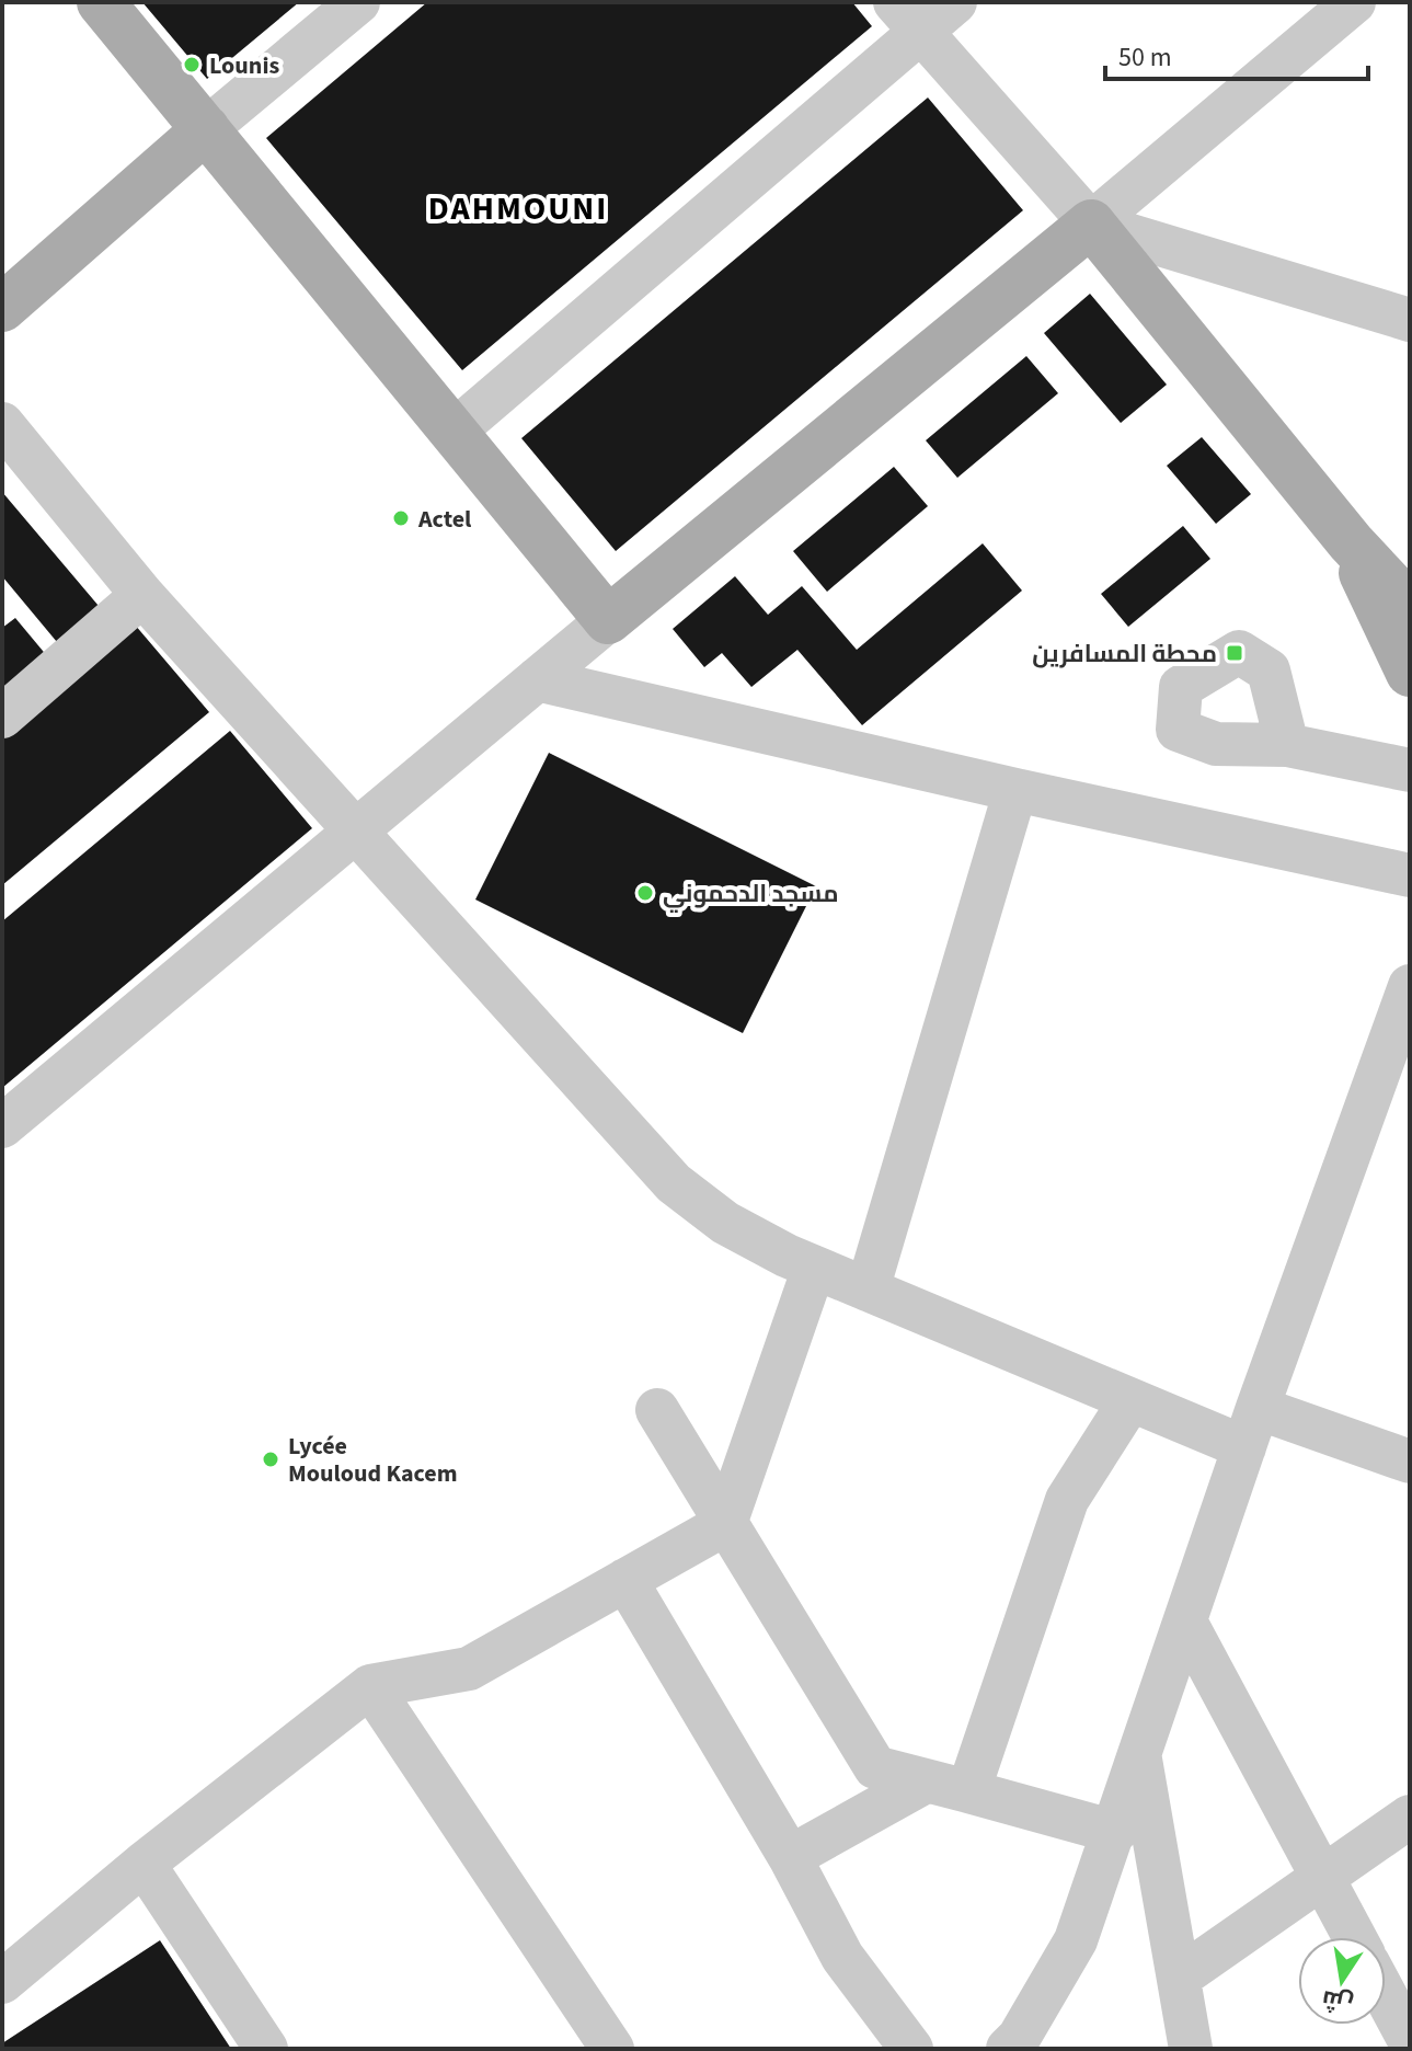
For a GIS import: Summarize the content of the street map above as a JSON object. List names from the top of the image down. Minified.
{"districts":["DAHMOUNI"],"places":{"other":["Lounis","Actel","مسجد الدحموني","Lycée Mouloud Kacem"],"transit":["محطة المسافرين"]},"scale_bar":"50 m","north":"bottom"}
